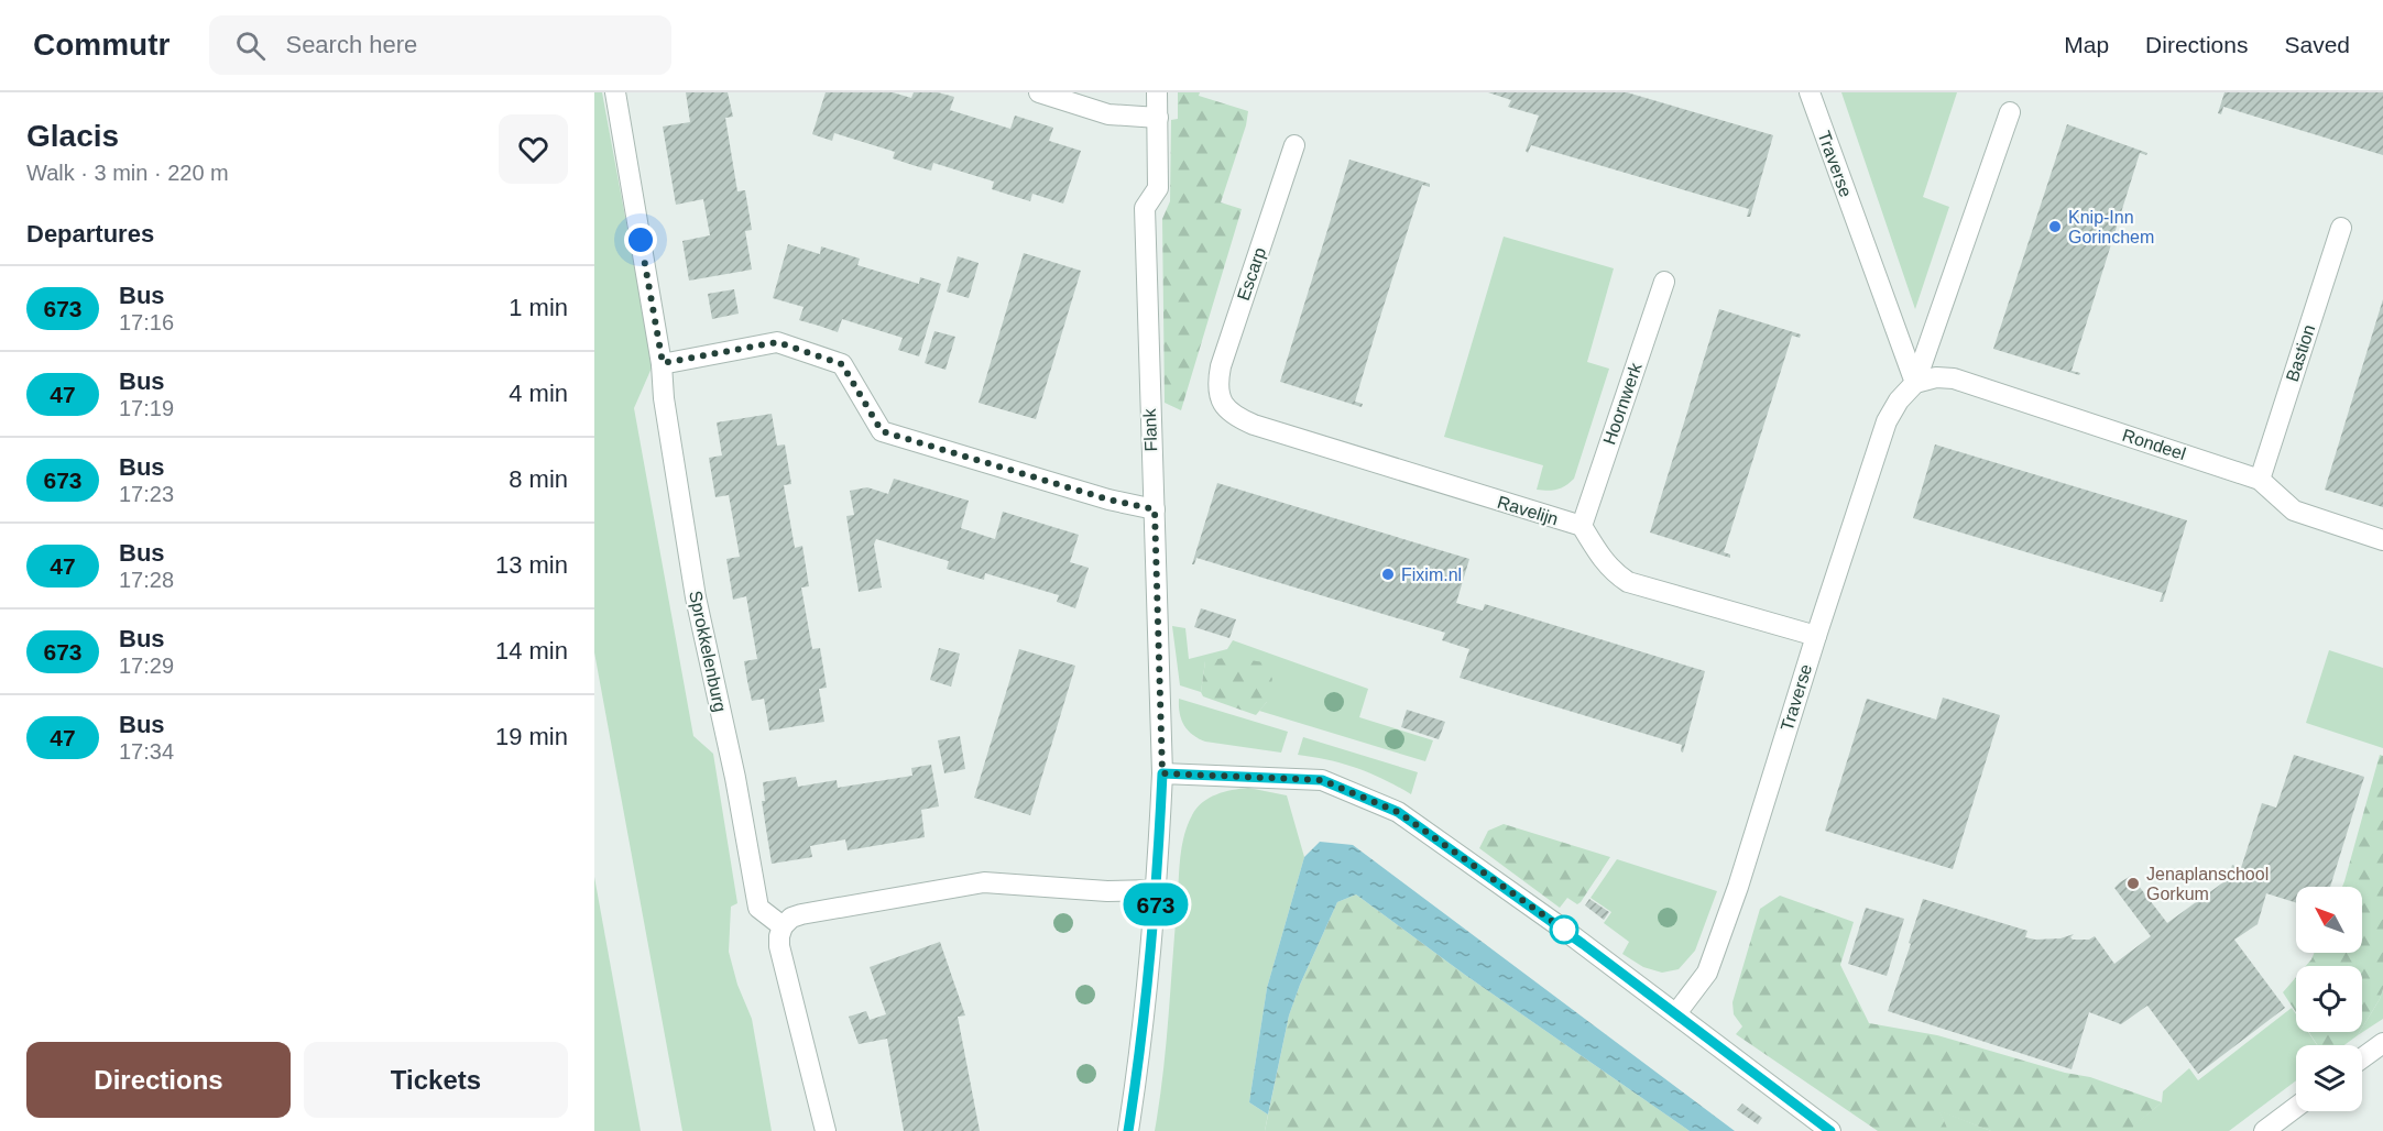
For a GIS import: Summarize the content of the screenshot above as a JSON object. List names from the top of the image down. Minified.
{"streets":{"street":["Traverse","Escarp","Bastion","Hoornwerk","Flank","Rondeel","Ravelijn","Sprokkelenburg"]},"crossings":[["Traverse","Rondeel"],["Traverse","Ravelijn"],["Escarp","Ravelijn"],["Bastion","Rondeel"],["Hoornwerk","Ravelijn"]],"places":["Knip-Inn Gorinchem","Fixim.nl","Jenaplanschool Gorkum"],"lines":["bus line 673"],"north":"top left","page":{"header":"Commutr","search":"Search here","nav":["Map","Directions","Saved"],"heading":[["Glacis","Walk · 3 min · 220 m"],"Departures"],"on_map":"673","list":[{"mark":"673","name":"Bus","note":"17:16","value":"1 min"},{"mark":"47","name":"Bus","note":"17:19","value":"4 min"},{"mark":"673","name":"Bus","note":"17:23","value":"8 min"},{"mark":"47","name":"Bus","note":"17:28","value":"13 min"},{"mark":"673","name":"Bus","note":"17:29","value":"14 min"},{"mark":"47","name":"Bus","note":"17:34","value":"19 min"}],"buttons":["Directions","Tickets"]}}
